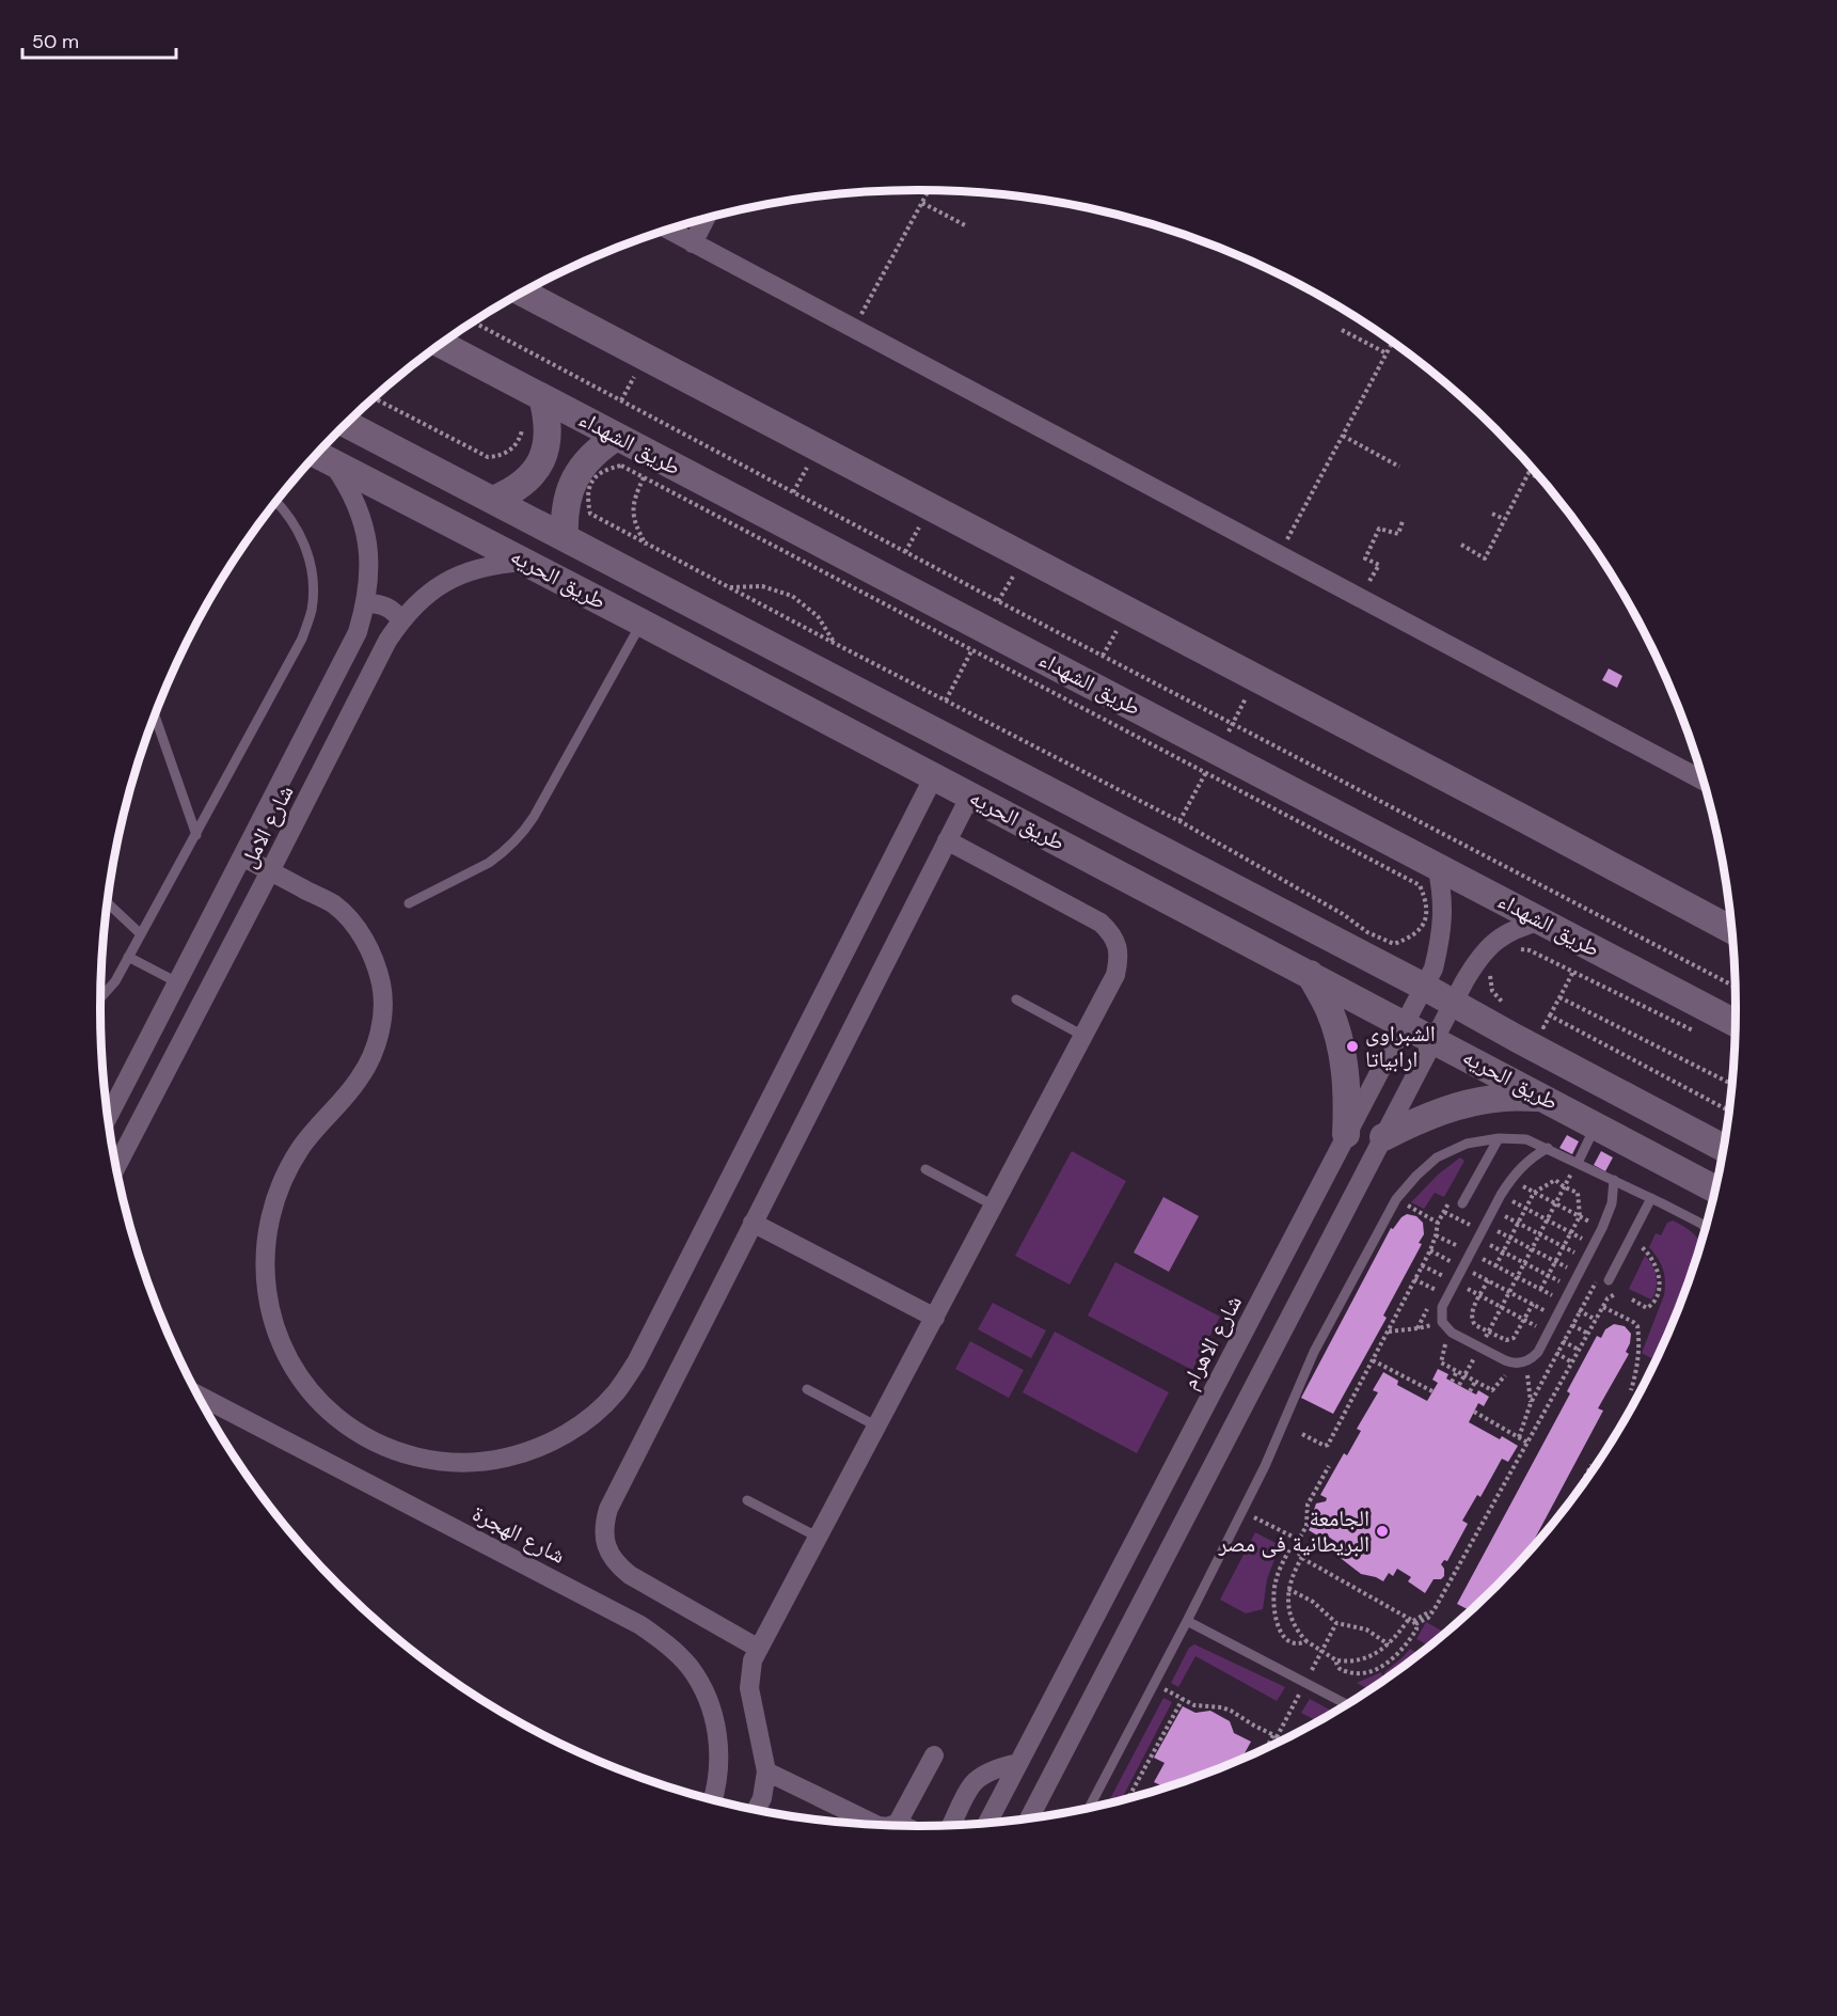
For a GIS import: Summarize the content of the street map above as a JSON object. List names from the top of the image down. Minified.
{"streets":{"street":["طريق الشهداء","طريق الحريه","شارع الامل","شارع الاهرام","شارع الهجرة"]},"crossings":[["طريق الشهداء","شارع الاهرام"],["طريق الحريه","شارع الامل"],["طريق الحريه","شارع الاهرام"]],"places":["الشبراوى ارابياتا","الجامعة البريطانية فى مصر"],"scale_bar":"50 m"}
